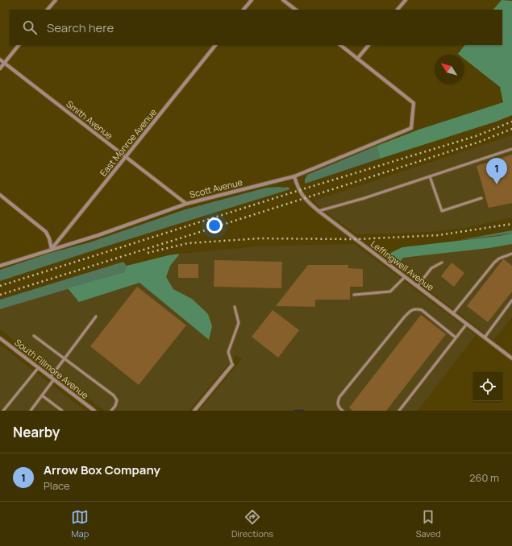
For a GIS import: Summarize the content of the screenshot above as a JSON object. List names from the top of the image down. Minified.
{"streets":{"street":["Smith Avenue","East Monroe Avenue","Scott Avenue","Leffingwell Avenue","South Fillmore Avenue"]},"crossings":[["Smith Avenue","East Monroe Avenue"],["Smith Avenue","Scott Avenue"],["East Monroe Avenue","Scott Avenue"],["Scott Avenue","Leffingwell Avenue"]],"north":"top left","page":{"search":"Search here","pins":"1","heading":"Nearby","list":[{"mark":"1","name":"Arrow Box Company","note":"Place","value":"260 m"}],"nav":["Map","Directions","Saved"]}}
